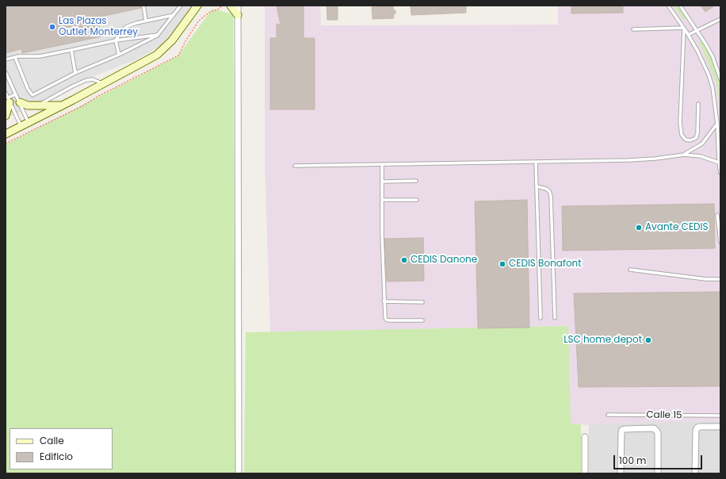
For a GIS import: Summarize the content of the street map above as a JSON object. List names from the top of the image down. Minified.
{"streets":{"lane":["Calle 15"]},"places":["Las Plazas Outlet Monterrey","Avante CEDIS","CEDIS Danone","CEDIS Bonafont","LSC home depot"],"legend":["Calle","Edificio"],"scale_bar":"100 m"}
